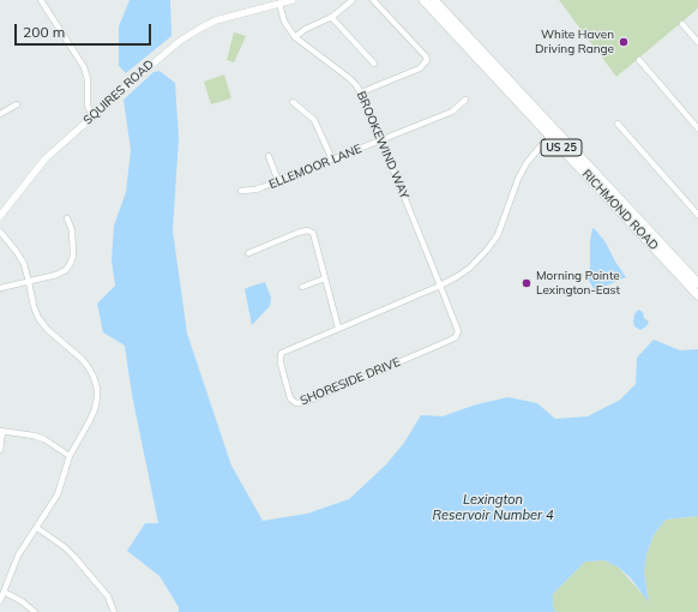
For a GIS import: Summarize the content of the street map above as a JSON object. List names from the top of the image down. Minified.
{"streets":{"highway":["US 25","RICHMOND ROAD"],"street":["SQUIRES ROAD","BROOKEWIND WAY","ELLEMOOR LANE","SHORESIDE DRIVE"]},"crossings":[["SQUIRES ROAD","BROOKEWIND WAY"],["BROOKEWIND WAY","ELLEMOOR LANE"],["BROOKEWIND WAY","SHORESIDE DRIVE"],["RICHMOND ROAD","SHORESIDE DRIVE"]],"water":["Lexington Reservoir Number 4"],"places":["White Haven Driving Range","Morning Pointe Lexington-East"],"scale_bar":"200 m"}
